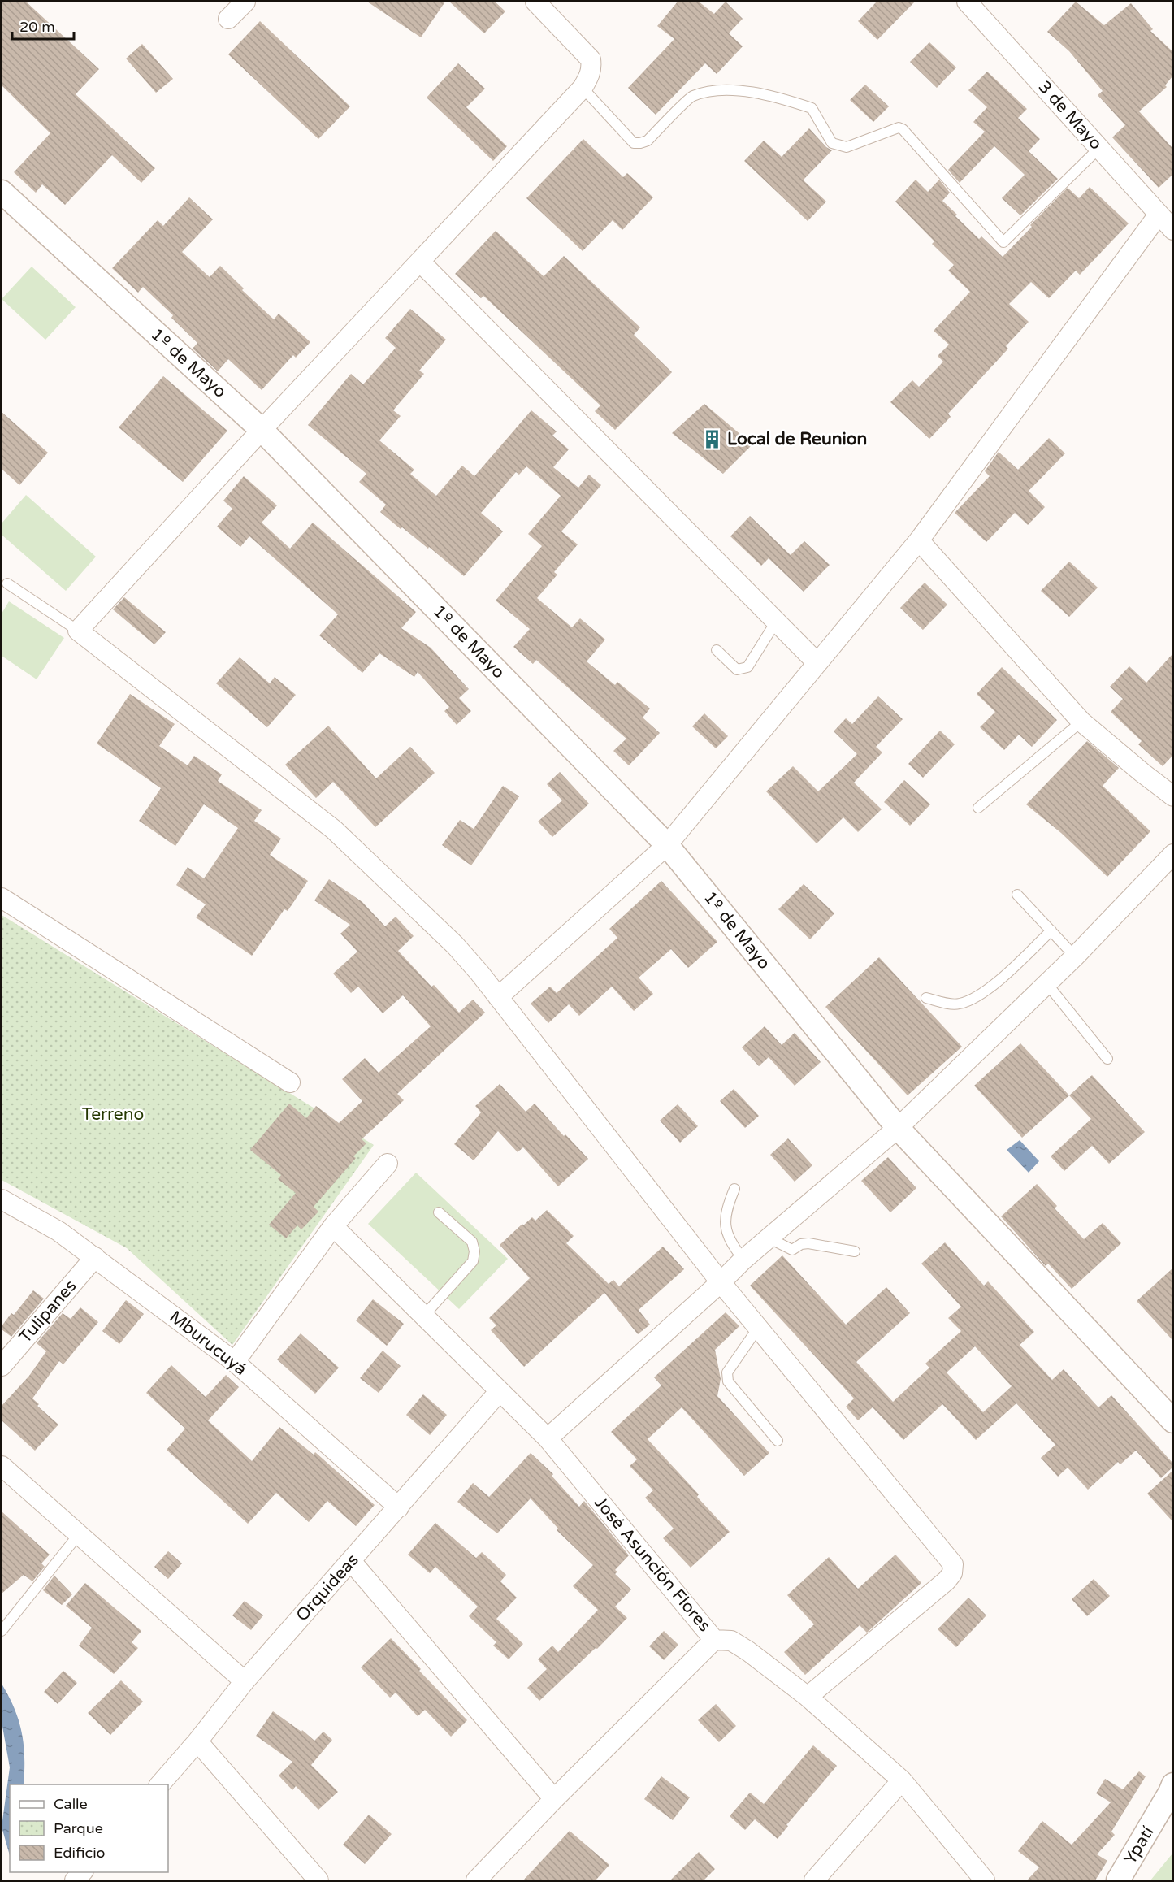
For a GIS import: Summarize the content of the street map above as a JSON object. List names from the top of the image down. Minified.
{"streets":{"street":["3 de Mayo","1º de Mayo","Tulipanes","Mburucuyá","José Asunción Flores","Orquideas","Ypatí"]},"crossings":[["Tulipanes","Mburucuyá"],["Mburucuyá","Orquideas"],["José Asunción Flores","Orquideas"]],"parks":["Terreno"],"places":{"building":["Local de Reunion"]},"legend":["Calle","Parque","Edificio"],"scale_bar":"20 m"}
